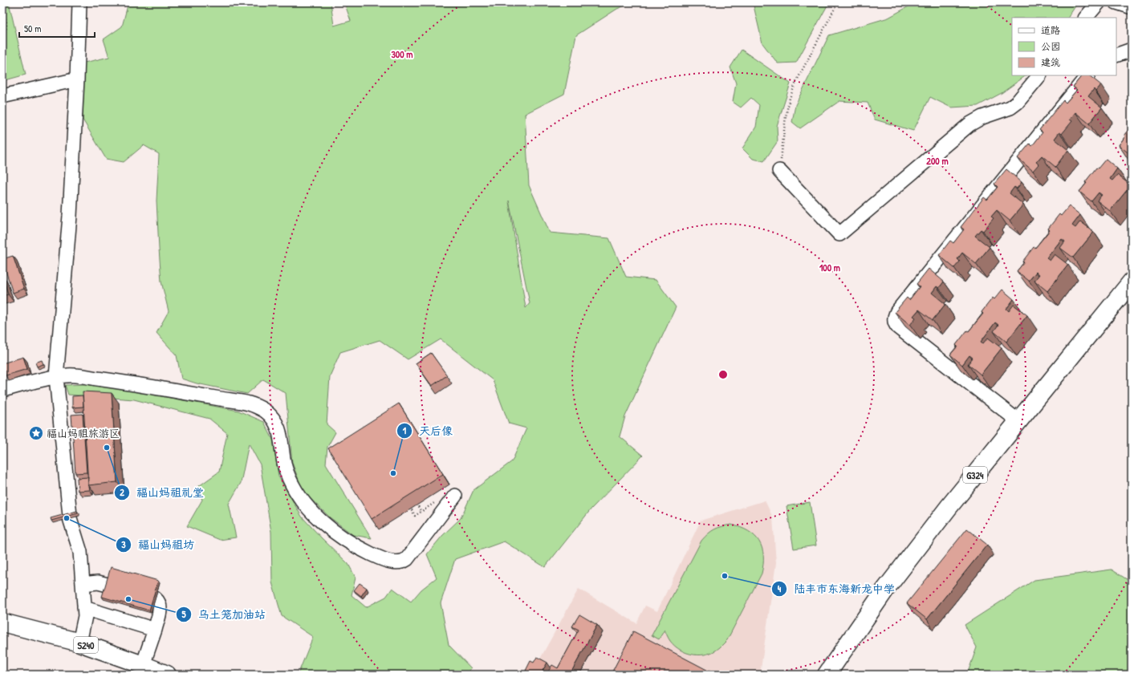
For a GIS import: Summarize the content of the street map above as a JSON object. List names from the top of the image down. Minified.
{"streets":{"main road":["G324","S240"]},"places":{"place":["福山妈祖旅游区"],"other":["福山妈祖礼堂","天后像","福山妈祖坊","陆丰市东海新龙中学","乌土笼加油站"]},"legend":["道路","公园","建筑"],"scale_bar":"50 m","rings":["300 m","200 m","100 m"]}
